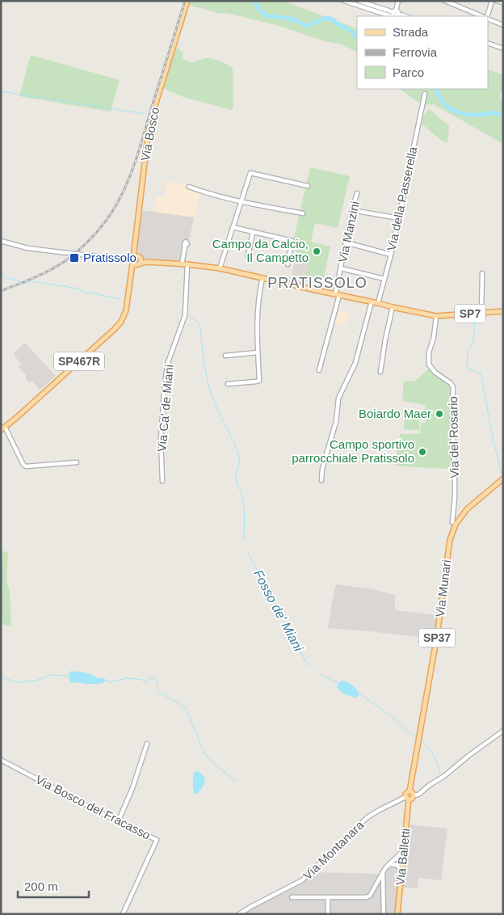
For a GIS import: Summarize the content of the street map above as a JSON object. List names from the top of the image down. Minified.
{"streets":{"main road":["Via Bosco","SP7","SP467R","Via Munari","SP37","Via Balletti"],"street":["Via della Passerella","Via Manzini","Via Ca' de Miani","Via del Rosario","Via Bosco del Fracasso","Via Montanara"]},"crossings":[["Via Bosco","SP7"],["Via della Passerella","SP7"],["Via Manzini","SP7"],["SP7","Via Ca' de Miani"],["SP7","Via del Rosario"],["Via Munari","Via Montanara"],["Via Munari","Via Balletti"],["Via Montanara","Via Balletti"]],"districts":["PRATISSOLO"],"water":["Fosso de' Miani"],"places":{"other":["Campo da Calcio, Il Campetto","Boiardo Maer","Campo sportivo parrocchiale Pratissolo"],"transit":["Pratissolo"]},"legend":["Strada","Ferrovia","Parco"],"scale_bar":"200 m"}
